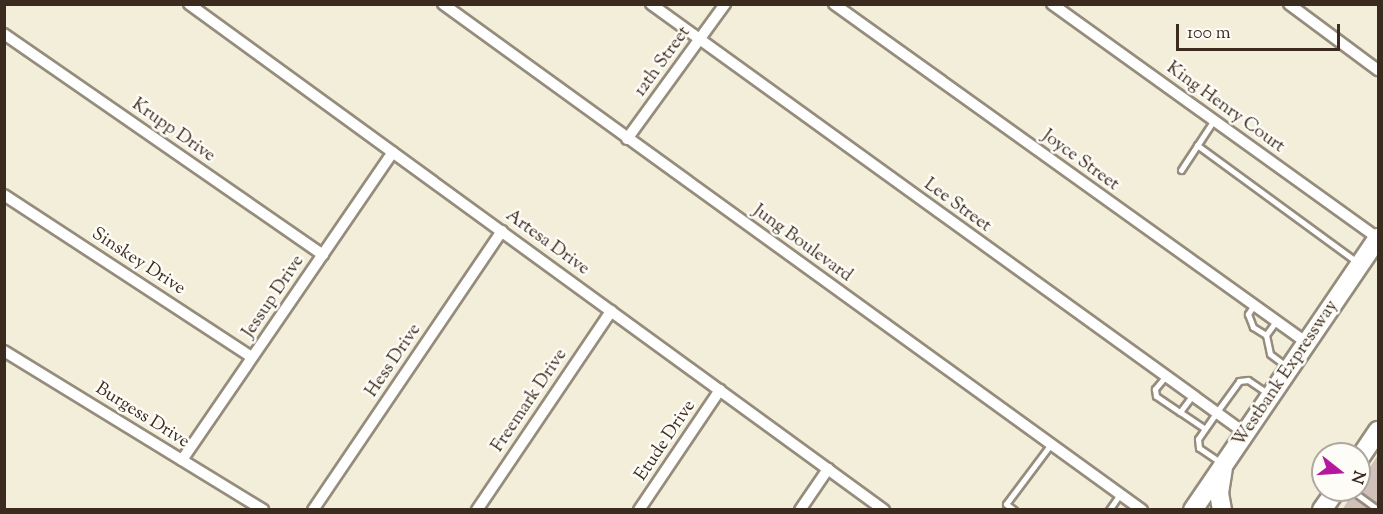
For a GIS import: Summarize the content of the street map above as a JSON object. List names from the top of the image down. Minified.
{"streets":{"highway":["Westbank Expressway"],"street":["12th Street","King Henry Court","Krupp Drive","Joyce Street","Lee Street","Artesa Drive","Jung Boulevard","Sinskey Drive","Jessup Drive","Hess Drive","Freemark Drive","Burgess Drive","Etude Drive"]},"crossings":[["12th Street","Lee Street"],["12th Street","Jung Boulevard"],["King Henry Court","Westbank Expressway"],["Krupp Drive","Jessup Drive"],["Joyce Street","Westbank Expressway"],["Lee Street","Westbank Expressway"],["Artesa Drive","Jessup Drive"],["Artesa Drive","Hess Drive"],["Artesa Drive","Freemark Drive"],["Artesa Drive","Etude Drive"],["Sinskey Drive","Jessup Drive"],["Jessup Drive","Burgess Drive"]],"scale_bar":"100 m","north":"right"}
